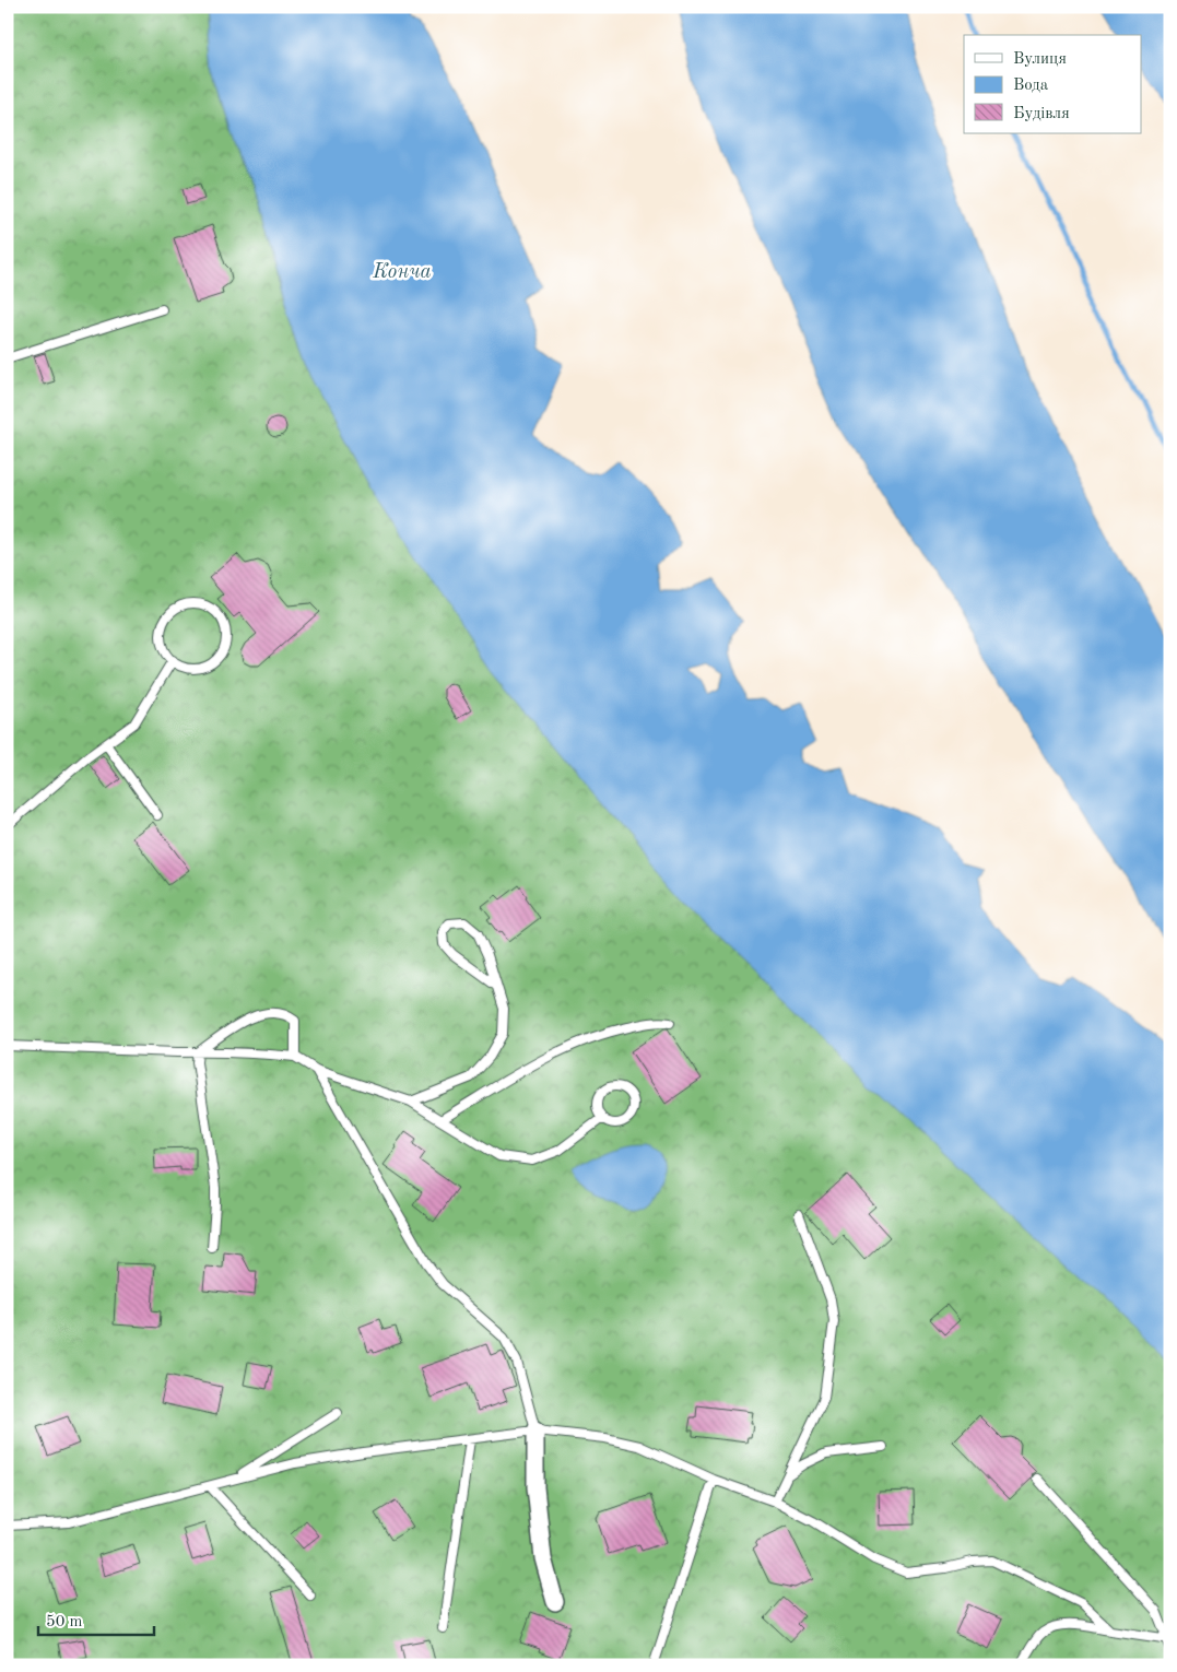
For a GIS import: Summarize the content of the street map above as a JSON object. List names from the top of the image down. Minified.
{"water":["Конча"],"legend":["Вулиця","Вода","Будівля"],"scale_bar":"50 m"}
